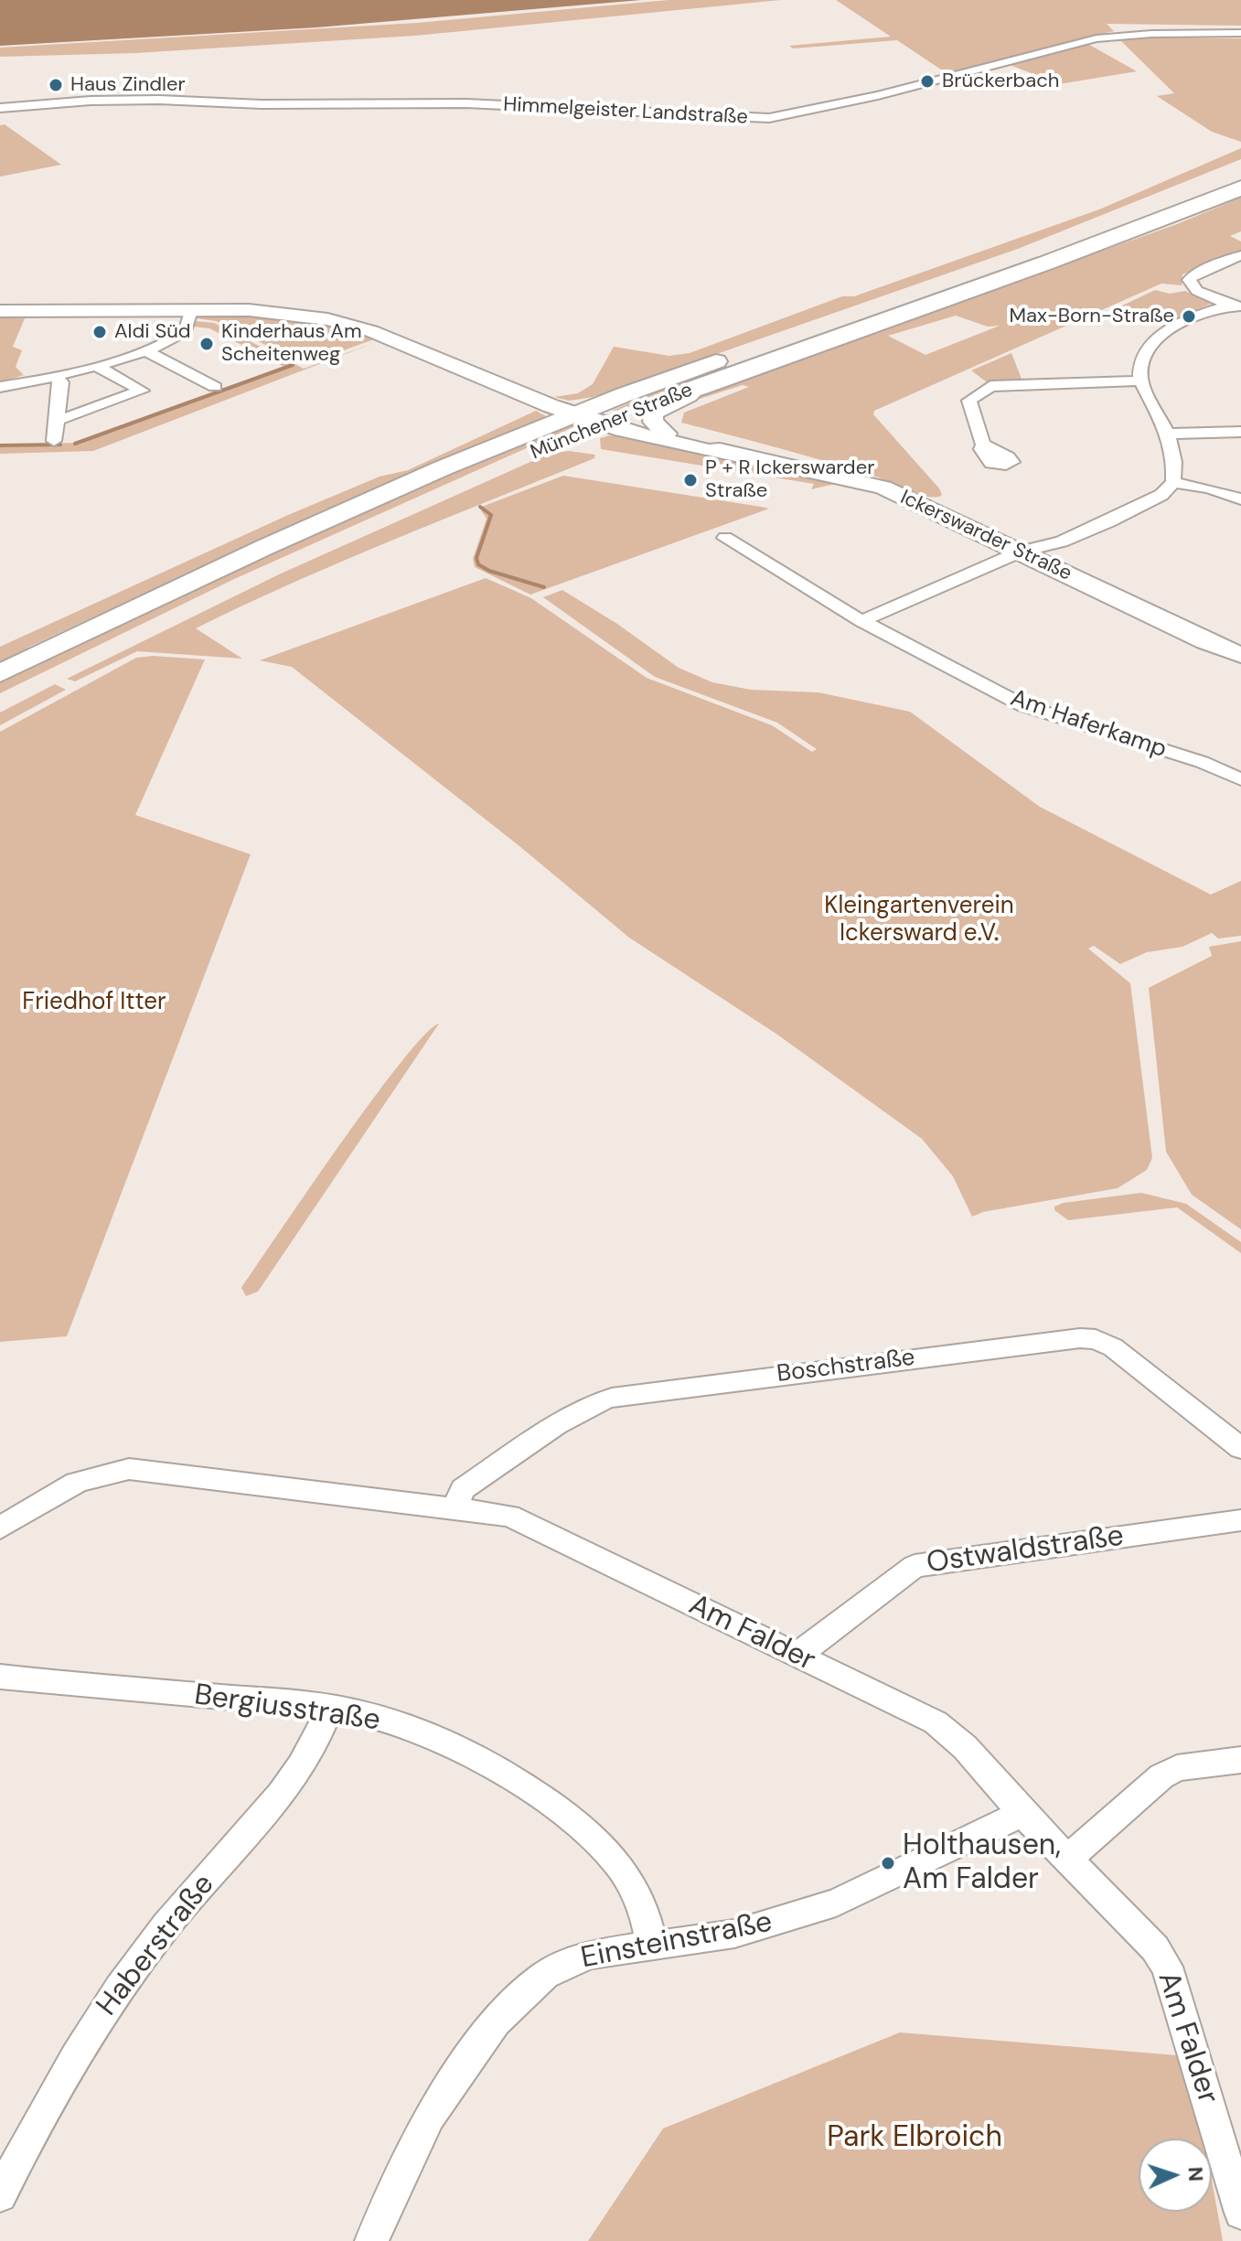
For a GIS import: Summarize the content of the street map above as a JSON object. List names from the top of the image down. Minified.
{"streets":{"highway":["Münchener Straße"],"main road":["Ickerswarder Straße"],"street":["Himmelgeister Landstraße","Am Haferkamp","Boschstraße","Ostwaldstraße","Am Falder","Bergiusstraße","Einsteinstraße","Haberstraße"]},"crossings":[["Münchener Straße","Ickerswarder Straße"],["Boschstraße","Am Falder"],["Ostwaldstraße","Am Falder"],["Am Falder","Einsteinstraße"],["Bergiusstraße","Einsteinstraße"],["Bergiusstraße","Haberstraße"]],"parks":["Kleingartenverein Ickersward e.V.","Friedhof Itter","Park Elbroich"],"places":["Brückerbach","Haus Zindler","Max-Born-Straße","Aldi Süd","Kinderhaus Am Scheitenweg","P + R Ickerswarder Straße","Holthausen, Am Falder"],"north":"right"}
